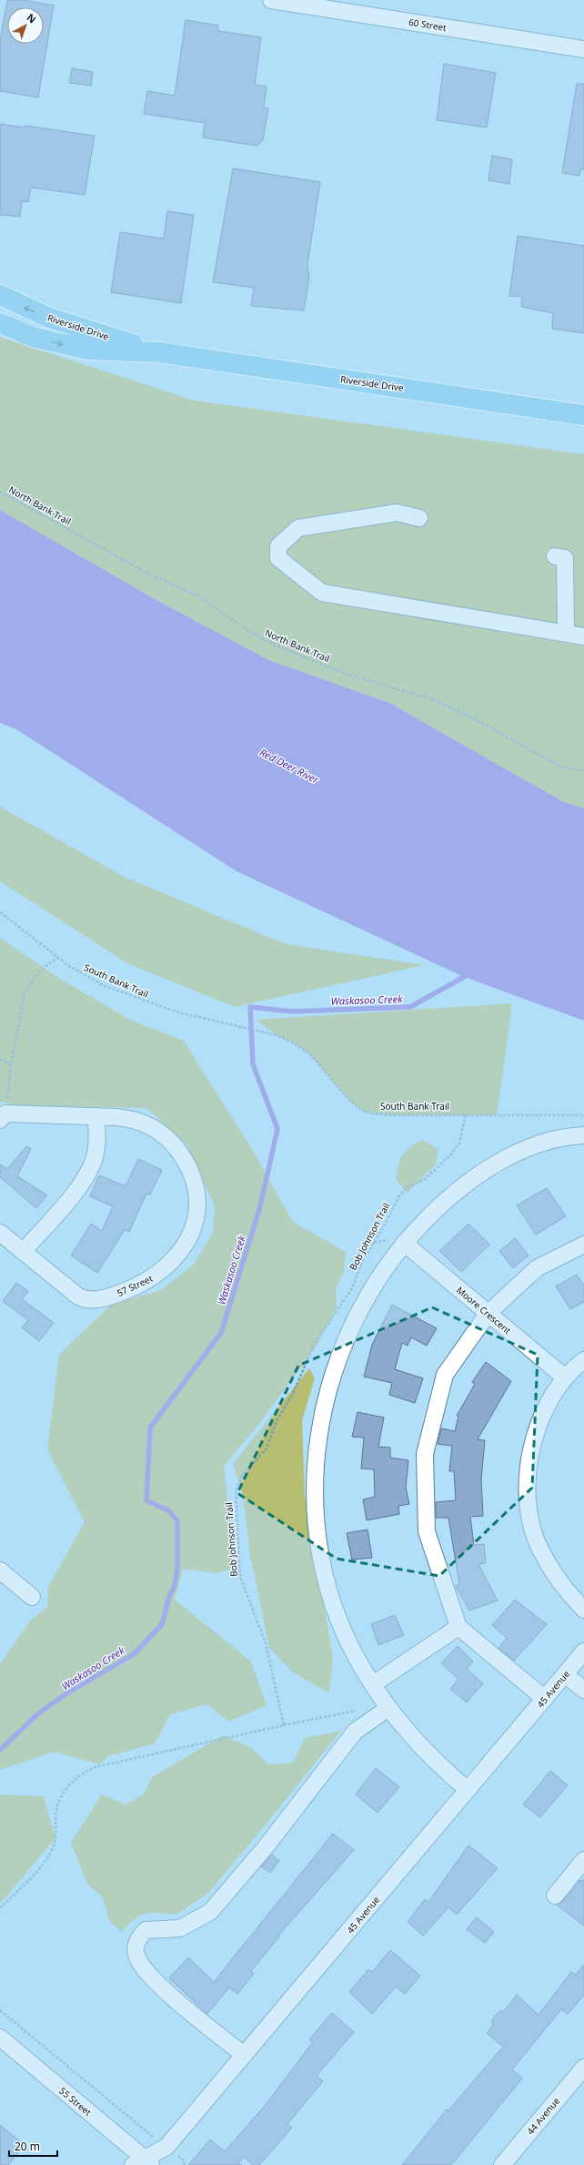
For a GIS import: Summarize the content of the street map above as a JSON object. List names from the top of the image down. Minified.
{"streets":{"main road":["Riverside Drive"],"street":["60 Street","57 Street","Moore Crescent","45 Avenue","55 Street","44 Avenue"],"path":["North Bank Trail","South Bank Trail","Bob Johnson Trail"]},"crossings":[["South Bank Trail","Bob Johnson Trail"],["45 Avenue","55 Street"]],"water":["Red Deer River","Waskasoo Creek"],"scale_bar":"20 m","north":"top right"}
